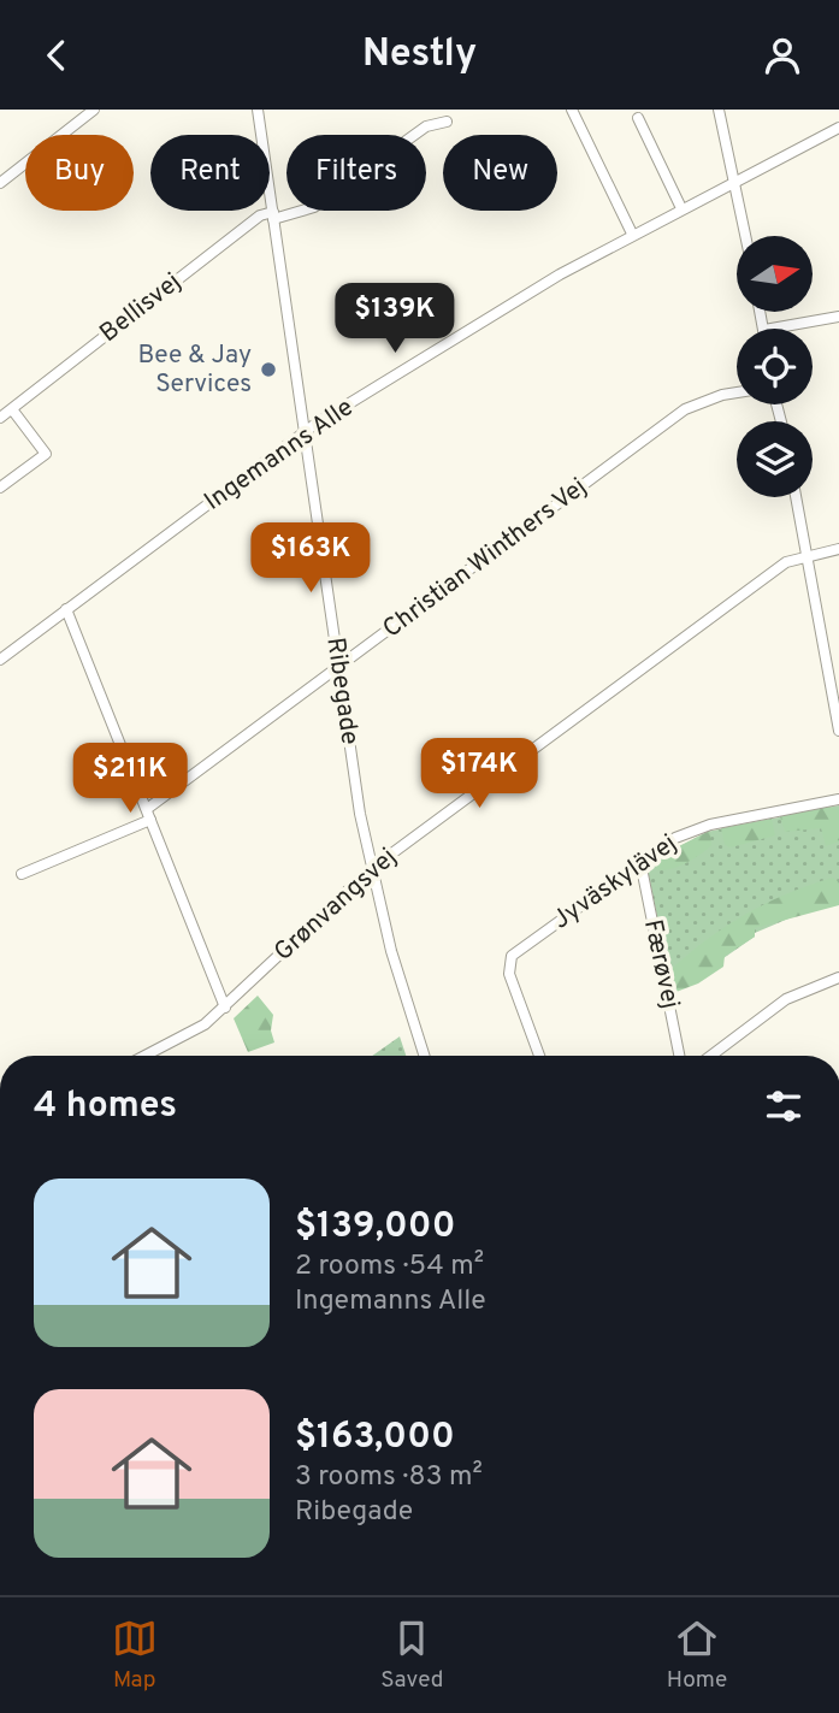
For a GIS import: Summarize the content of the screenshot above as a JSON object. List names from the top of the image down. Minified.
{"streets":{"street":["Bellisvej","Ingemanns Alle","Christian Winthers Vej","Ribegade","Jyväskylävej","Grønvangsvej","Færøvej"]},"crossings":[["Bellisvej","Ribegade"],["Ingemanns Alle","Ribegade"],["Christian Winthers Vej","Ribegade"],["Ribegade","Grønvangsvej"],["Jyväskylävej","Færøvej"]],"places":["Bee & Jay Services"],"north":"right","page":{"header":"Nestly","chip":["Buy","Rent","Filters","New"],"price":["$139K","$163K","$174K","$211K"],"heading":"4 homes","list":[{"name":"$139,000","note":"2 rooms · 54 m² · Ingemanns Alle"},{"name":"$163,000","note":"3 rooms · 83 m² · Ribegade"}],"tabs":["Map","Saved","Home"]}}
